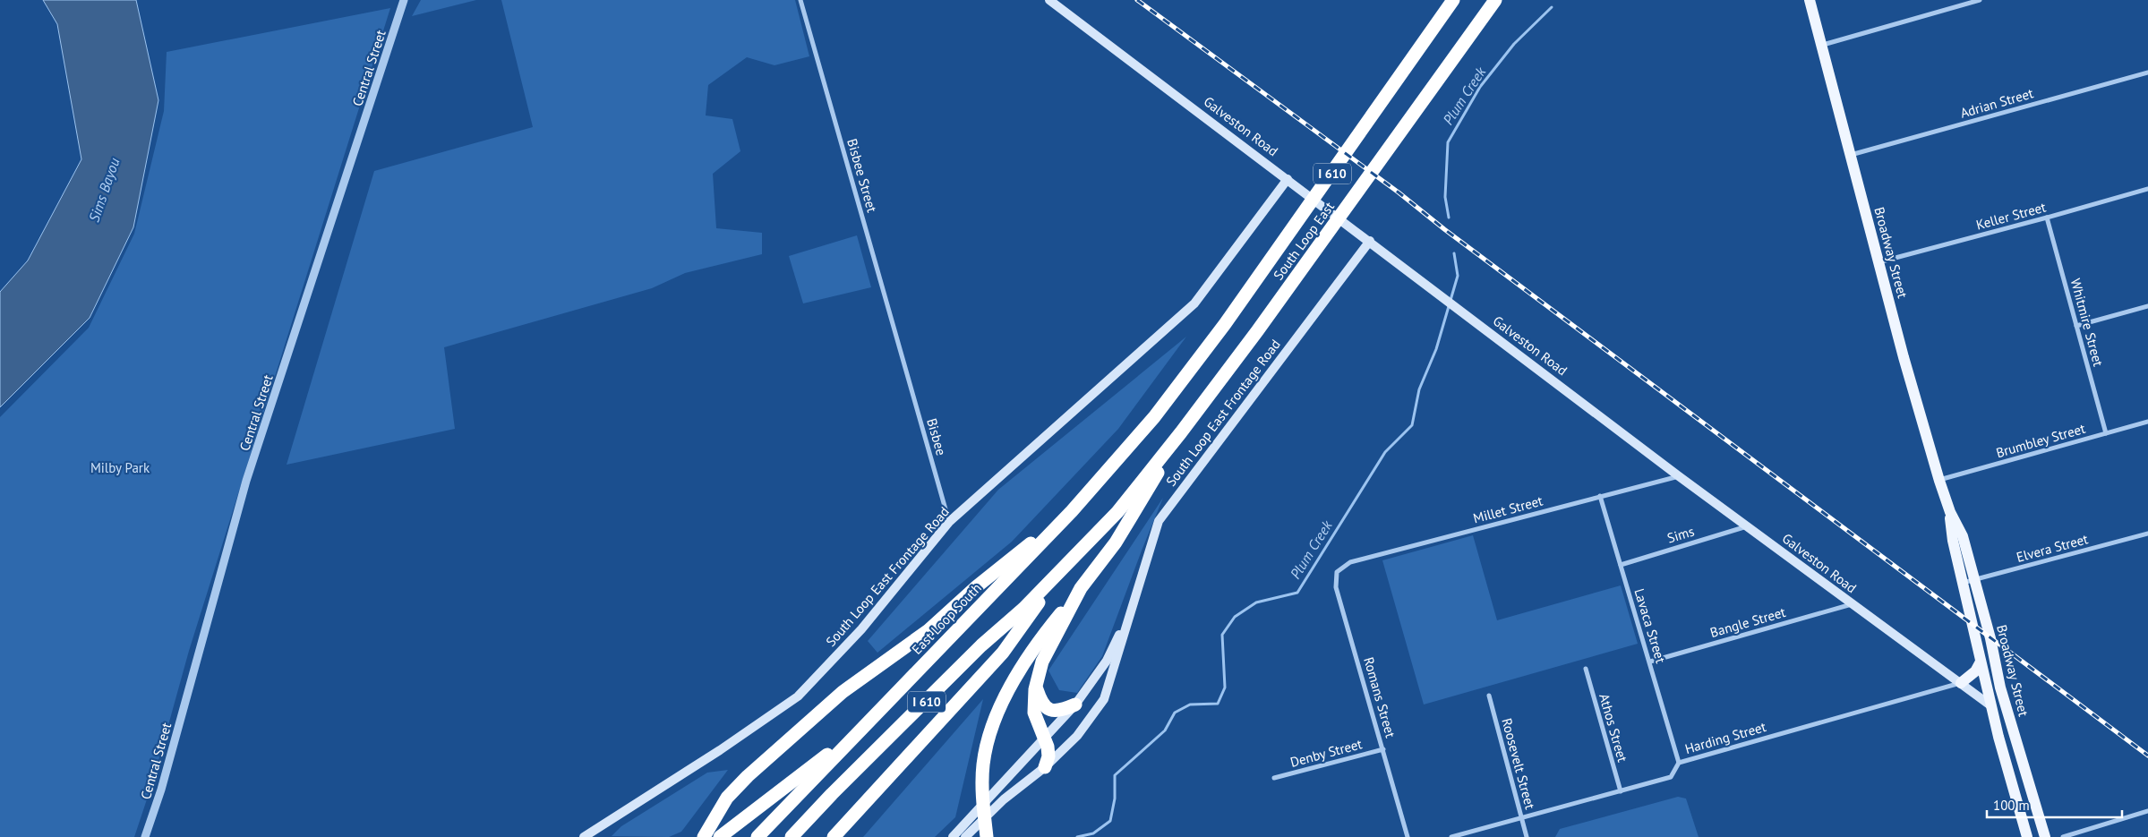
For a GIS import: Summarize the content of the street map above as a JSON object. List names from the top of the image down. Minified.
{"streets":{"highway":["I 610","South Loop East","East Loop South"],"main road":["Galveston Road","Broadway Street","South Loop East Frontage Road"],"street":["Central Street","Adrian Street","Bisbee Street","Keller Street","Whitmire Street","Bisbee","Brumbley Street","Millet Street","Sims","Elvera Street","Bangle Street","Lavaca Street","Romans Street","Athos Street","Harding Street","Denby Street","Roosevelt Street"]},"crossings":[["Adrian Street","Broadway Street"],["Galveston Road","Broadway Street"],["Galveston Road","South Loop East Frontage Road"],["Galveston Road","Millet Street"],["Galveston Road","Sims"],["Galveston Road","Bangle Street"],["Galveston Road","Harding Street"],["I 610","South Loop East"],["Bisbee Street","Bisbee"],["Keller Street","Broadway Street"],["Keller Street","Whitmire Street"],["South Loop East","East Loop South"],["Broadway Street","Brumbley Street"],["Broadway Street","Elvera Street"],["Whitmire Street","Brumbley Street"],["South Loop East Frontage Road","Bisbee"],["Millet Street","Lavaca Street"],["Millet Street","Romans Street"],["Sims","Lavaca Street"],["Bangle Street","Lavaca Street"],["Lavaca Street","Harding Street"],["Romans Street","Denby Street"],["Athos Street","Harding Street"],["Harding Street","Roosevelt Street"]],"water":["Plum Creek","Sims Bayou"],"parks":["Milby Park"],"scale_bar":"100 m"}
